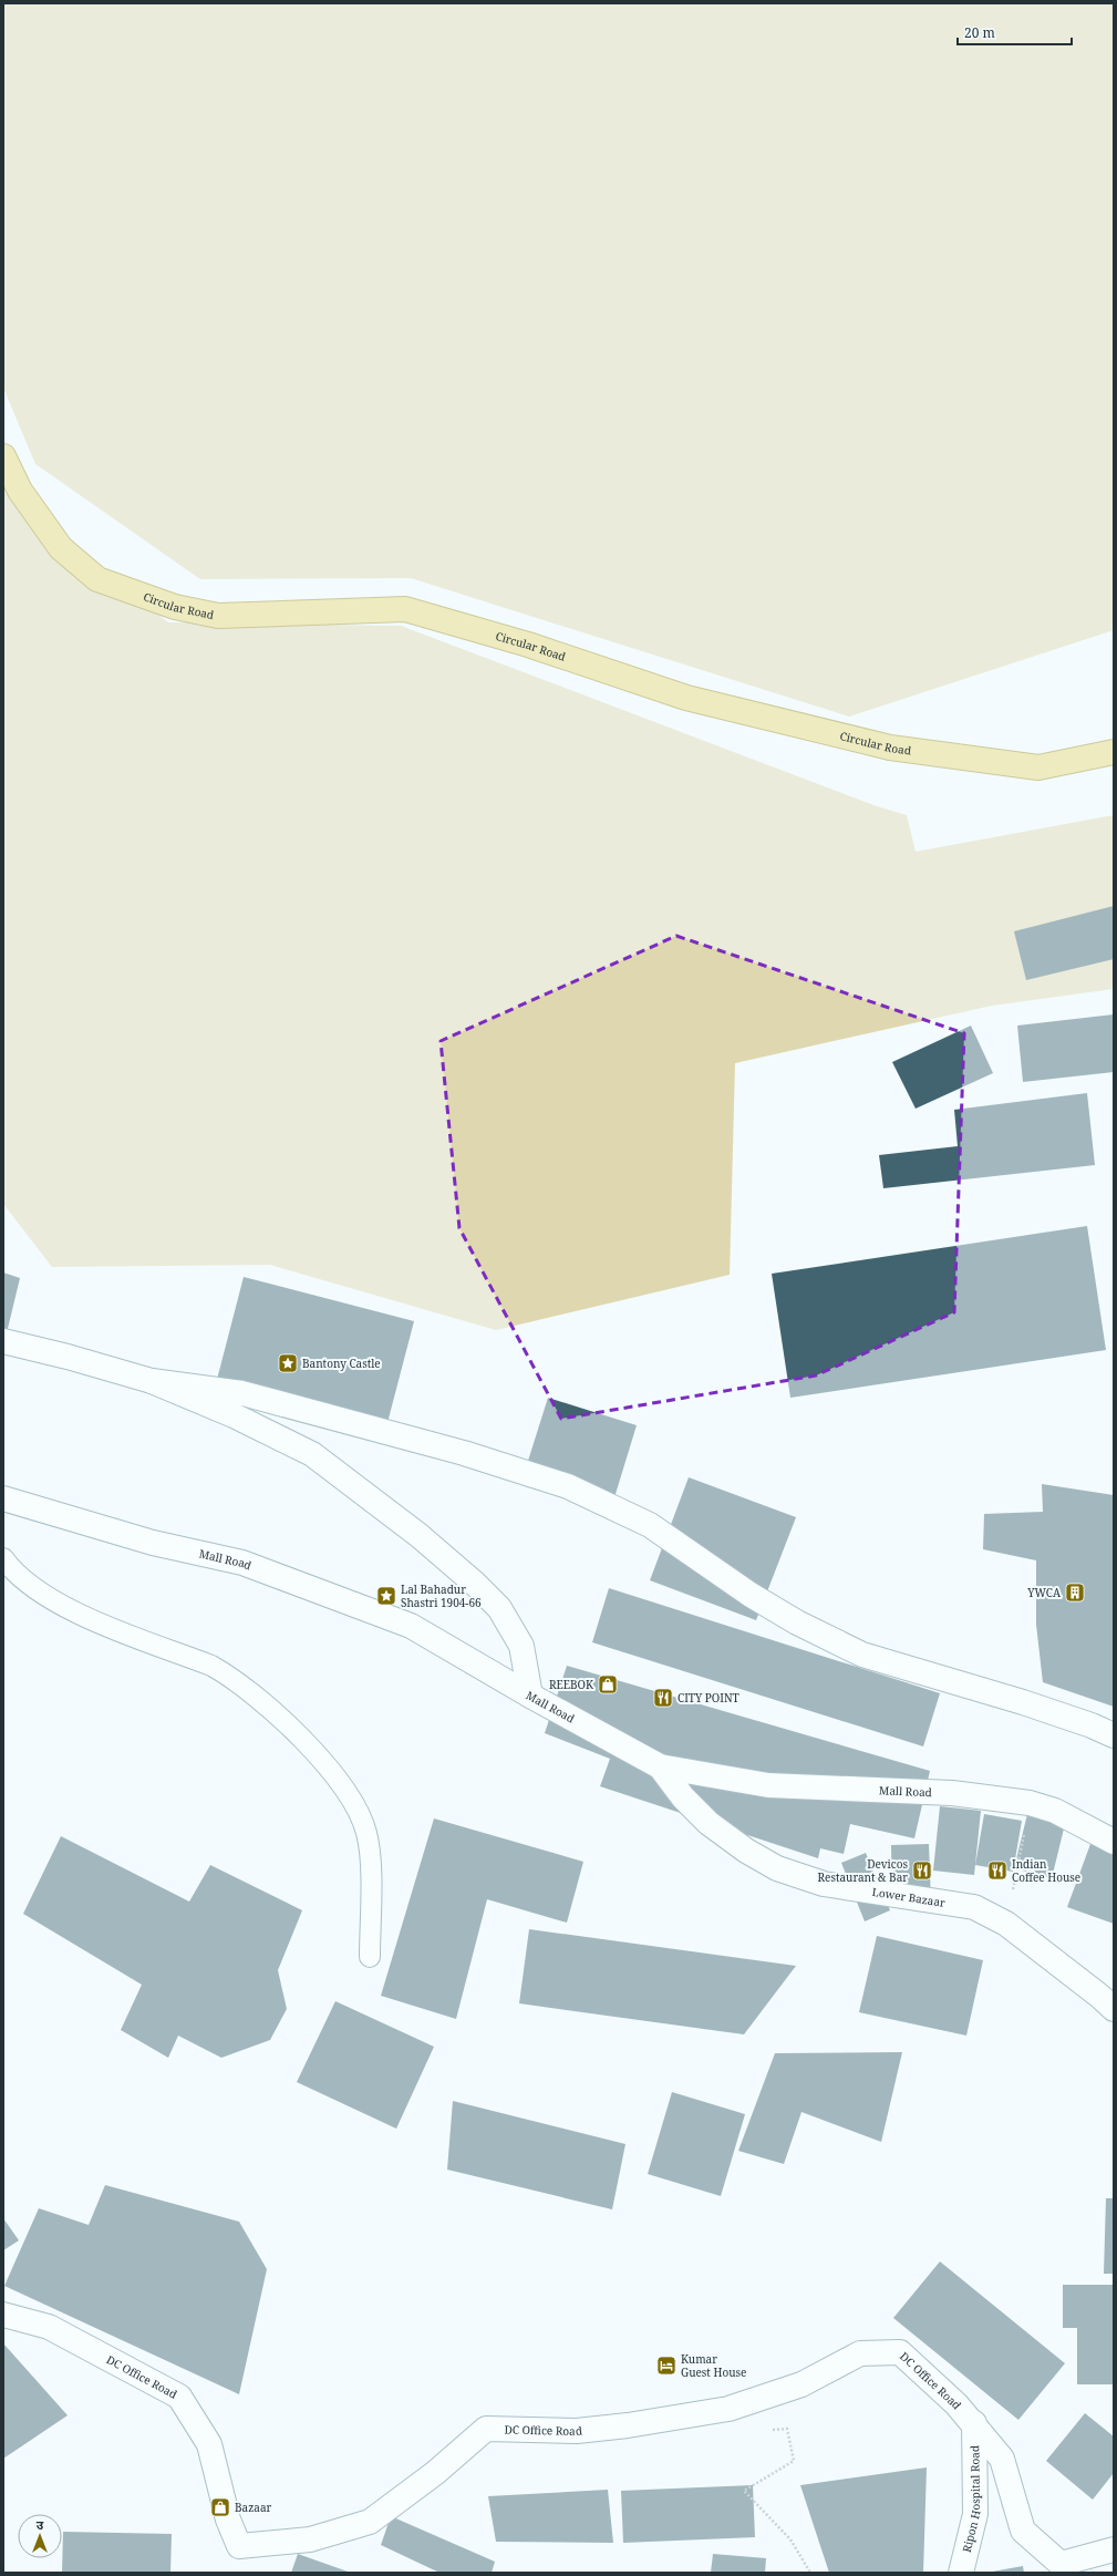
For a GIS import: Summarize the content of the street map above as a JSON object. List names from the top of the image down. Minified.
{"streets":{"main road":["Circular Road"],"street":["Mall Road","Lower Bazaar","DC Office Road","Ripon Hospital Road"]},"crossings":[["Mall Road","Lower Bazaar"],["DC Office Road","Ripon Hospital Road"]],"places":{"place":["Bantony Castle","Lal Bahadur Shastri 1904-66"],"building":["YWCA"],"shop":["REEBOK","Bazaar"],"restaurant":["CITY POINT","Devicos Restaurant & Bar","Indian Coffee House"],"hotel":["Kumar Guest House"]},"scale_bar":"20 m","north":"top"}
